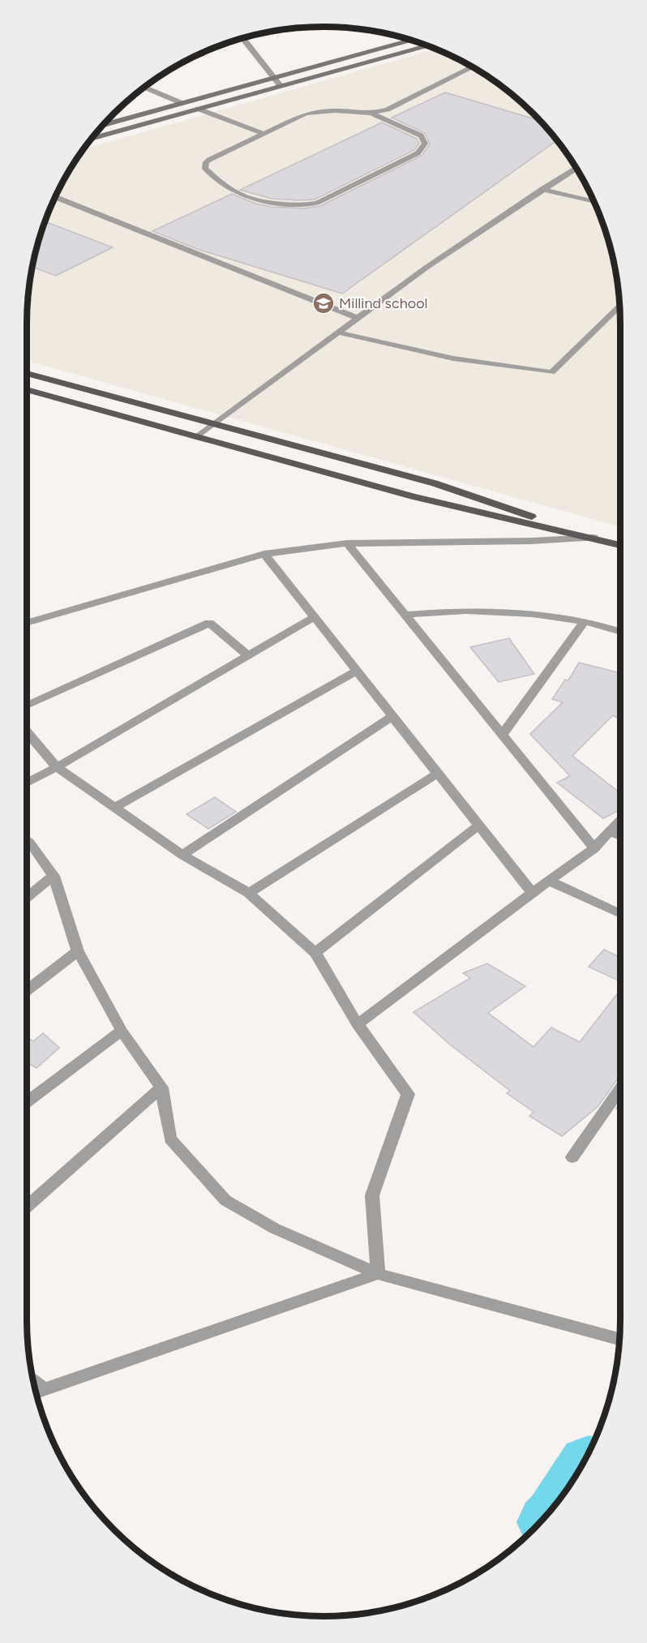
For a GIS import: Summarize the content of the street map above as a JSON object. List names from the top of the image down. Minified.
{"places":{"school or university":["Millind school"]}}
